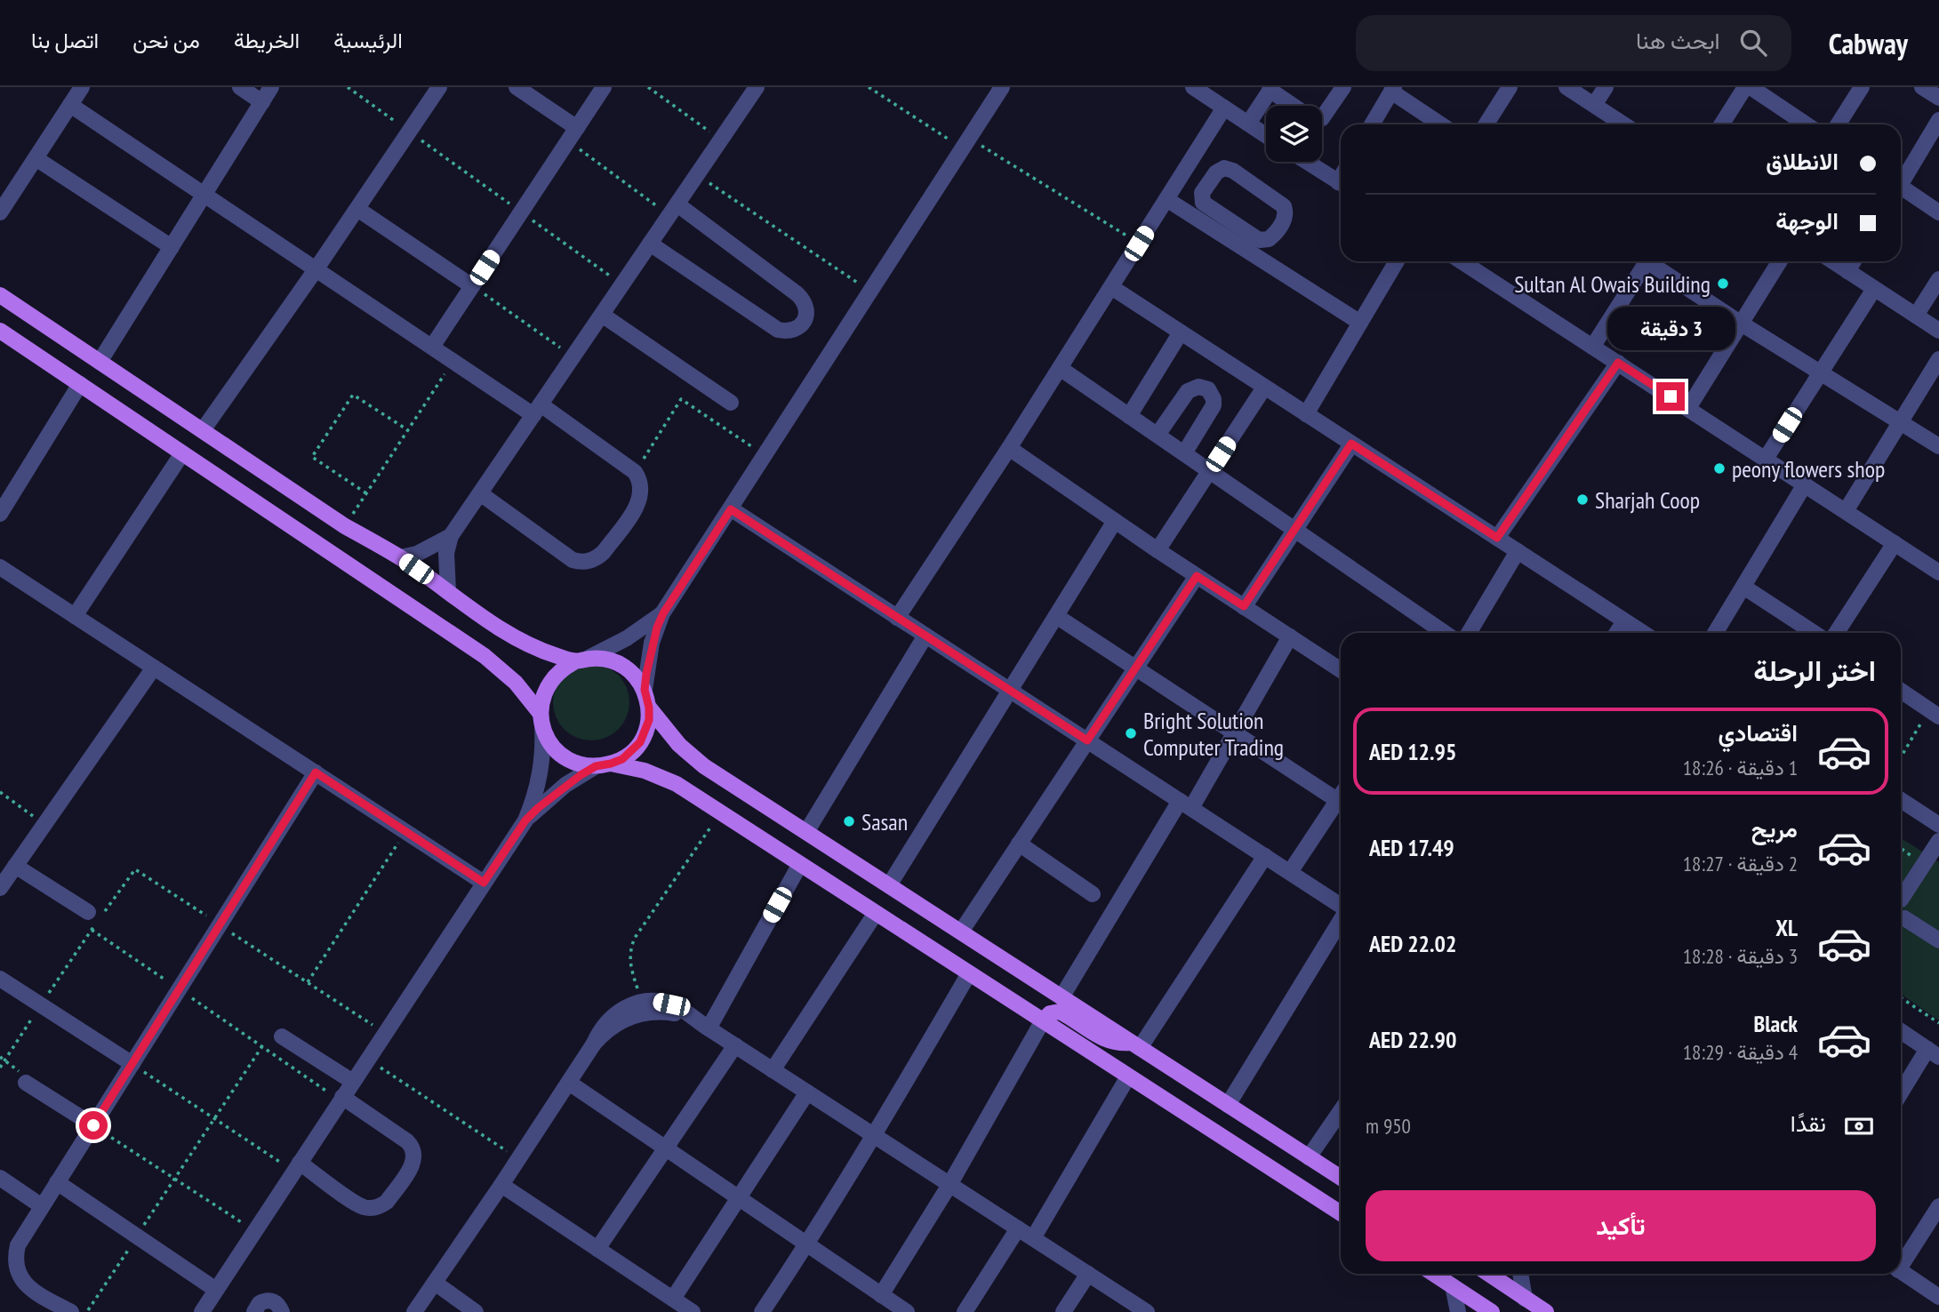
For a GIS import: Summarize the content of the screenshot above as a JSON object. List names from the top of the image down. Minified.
{"places":["Sultan Al Owais Building","peony flowers shop","Sharjah Coop","Bright Solution Computer Trading","Sasan"],"page":{"header":"Cabway","search":"ابحث هنا","nav":["الرئيسية","الخريطة","من نحن","اتصل بنا"],"banner":["الانطلاق","الوجهة"],"bubble":"3 دقيقة","heading":"اختر الرحلة","list":[{"name":"اقتصادي","note":"1 دقيقة · 18:26","value":"AED 12.95"},{"name":"مريح","note":"2 دقيقة · 18:27","value":"AED 17.49"},{"name":"XL","note":"3 دقيقة · 18:28","value":"AED 22.02"},{"name":"Black","note":"4 دقيقة · 18:29","value":"AED 22.90"}],"pay":["نقدًا","950 m"],"buttons":"تأكيد"}}
